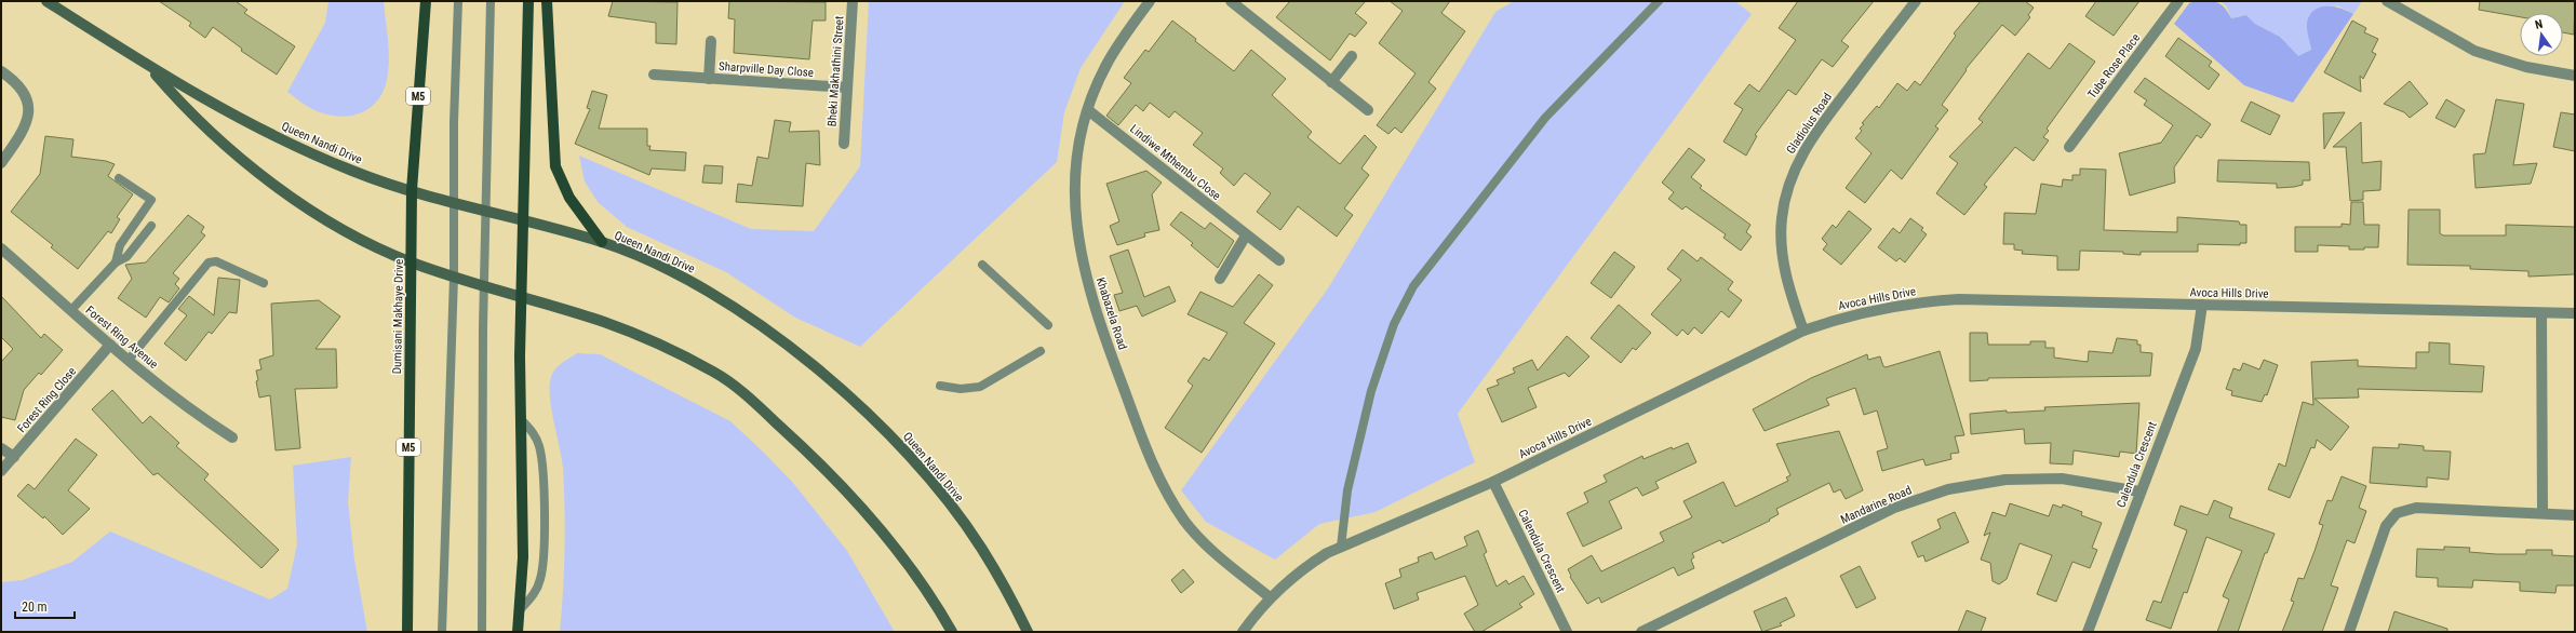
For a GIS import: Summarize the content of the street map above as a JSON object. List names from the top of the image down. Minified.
{"streets":{"main road":["M5","Queen Nandi Drive","Dumisani Makhaye Drive"],"street":["Tube Rose Place","Sharpville Day Close","Bheki Makhathini Street","Gladiolus Road","Lindiwe Mthembu Close","Avoca Hills Drive","Khabazela Road","Forest Ring Avenue","Forest Ring Close","Calendula Crescent","Mandarine Road"]},"crossings":[["Sharpville Day Close","Bheki Makhathini Street"],["Gladiolus Road","Avoca Hills Drive"],["Queen Nandi Drive","Dumisani Makhaye Drive"],["Lindiwe Mthembu Close","Khabazela Road"],["Avoca Hills Drive","Khabazela Road"],["Avoca Hills Drive","Calendula Crescent"],["Forest Ring Avenue","Forest Ring Close"],["Calendula Crescent","Mandarine Road"]],"scale_bar":"20 m","north":"top"}
